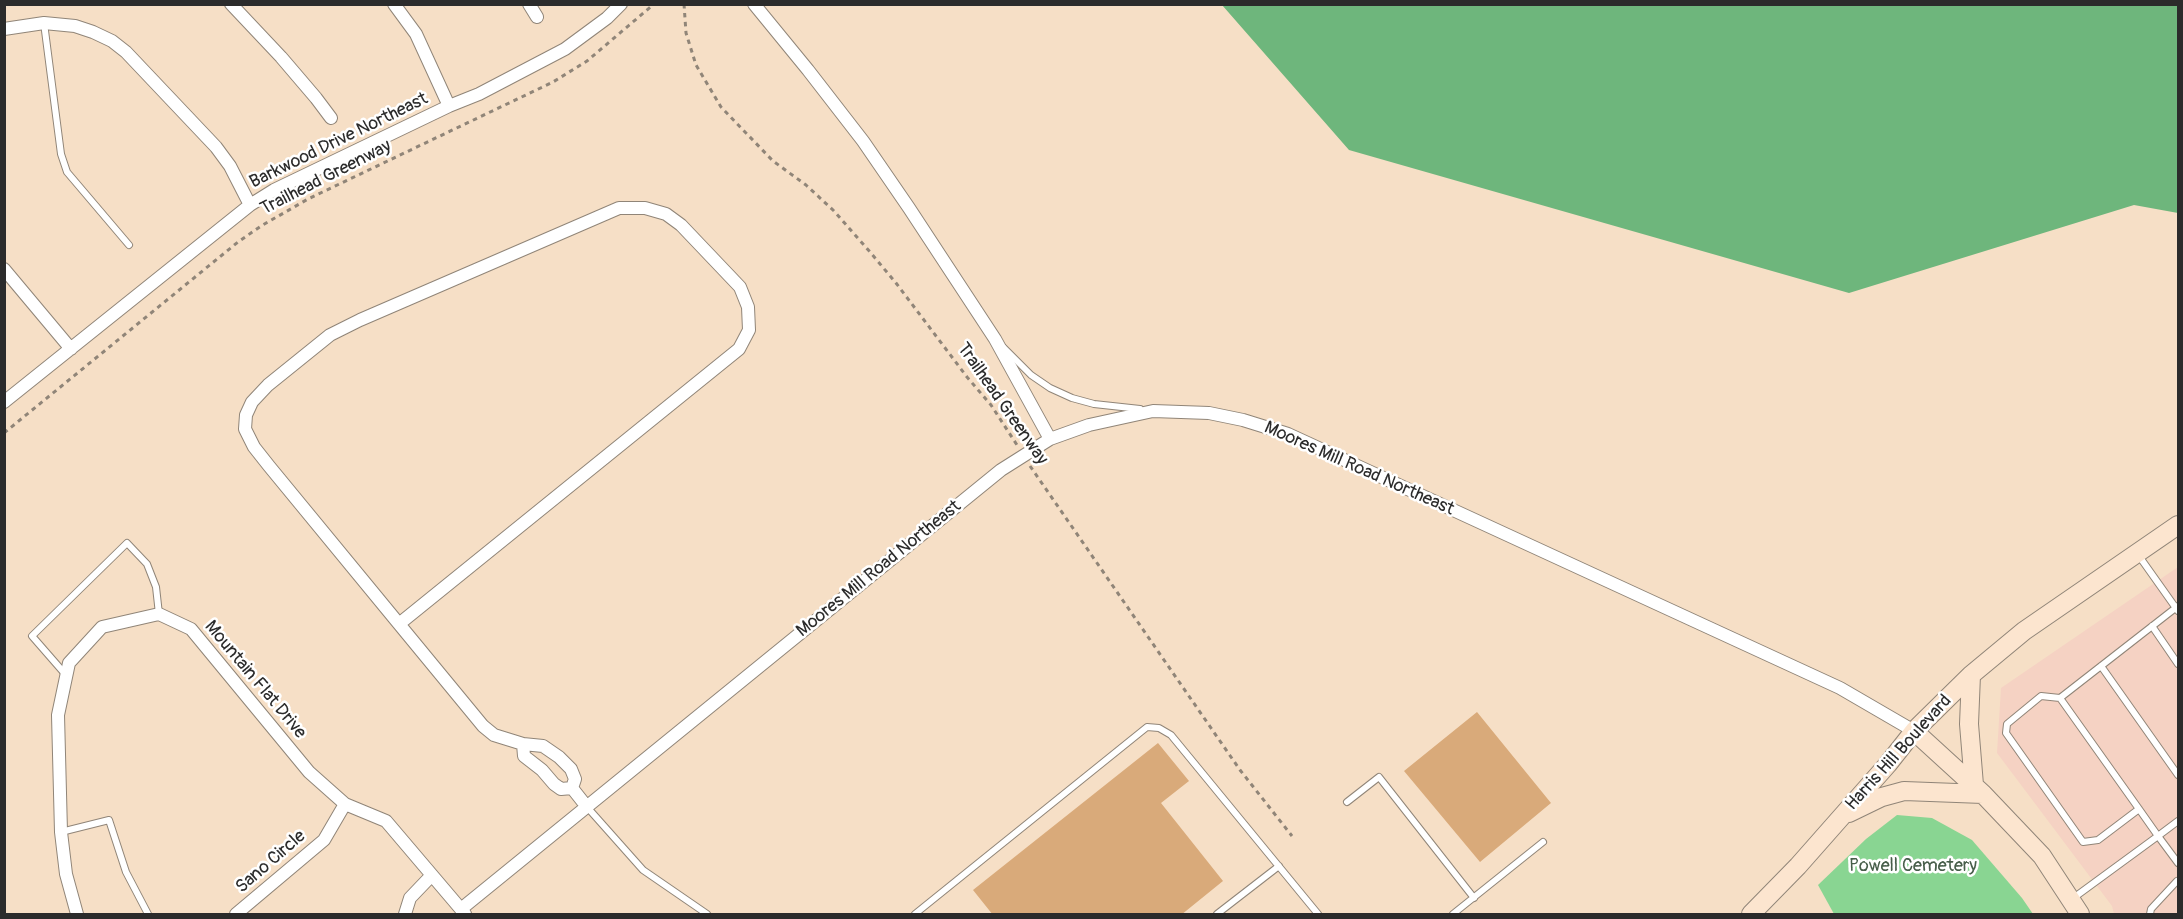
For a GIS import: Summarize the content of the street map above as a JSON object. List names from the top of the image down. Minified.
{"streets":{"street":["Barkwood Drive Northeast","Moores Mill Road Northeast","Mountain Flat Drive","Harris Hill Boulevard","Sano Circle"],"path":["Trailhead Greenway"]},"crossings":[["Trailhead Greenway","Moores Mill Road Northeast"],["Moores Mill Road Northeast","Mountain Flat Drive"],["Moores Mill Road Northeast","Harris Hill Boulevard"],["Mountain Flat Drive","Sano Circle"]],"parks":["Powell Cemetery"]}
